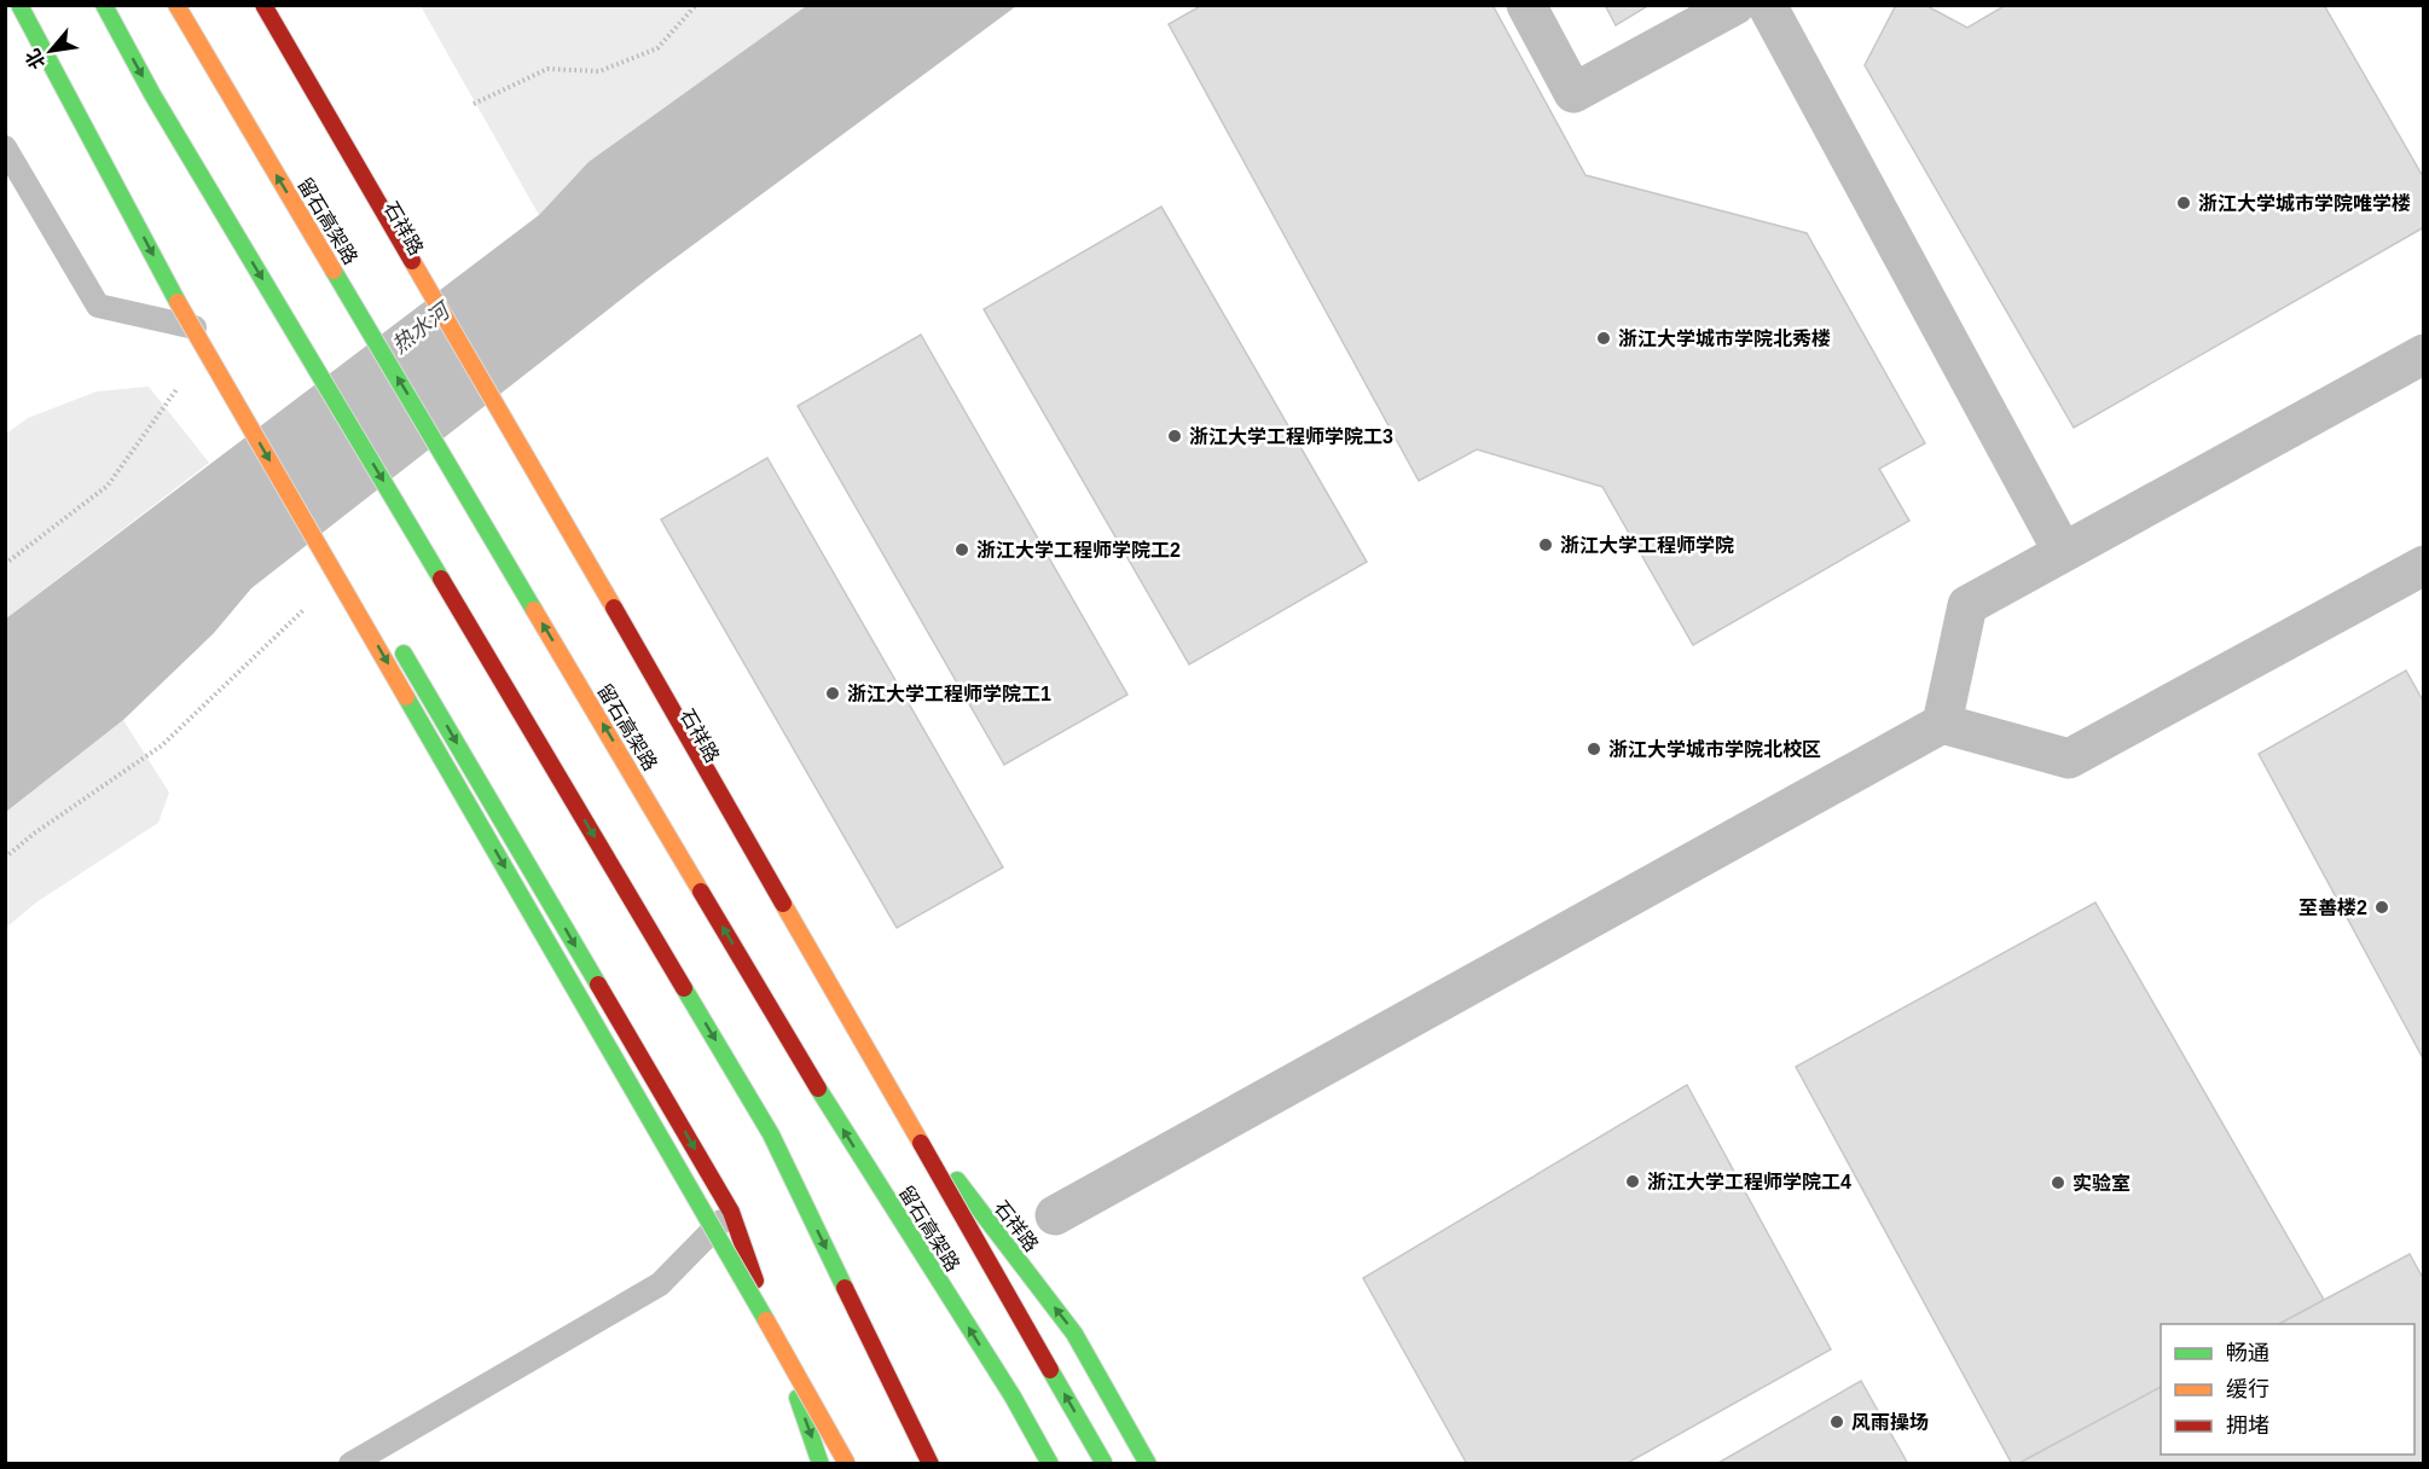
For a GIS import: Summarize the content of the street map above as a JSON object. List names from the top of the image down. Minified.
{"streets":{"main road":["留石高架路","石祥路"]},"water":["热水河"],"places":["浙江大学城市学院唯学楼","浙江大学城市学院北秀楼","浙江大学工程师学院工3","浙江大学工程师学院","浙江大学工程师学院工2","浙江大学工程师学院工1","浙江大学城市学院北校区","至善楼2","浙江大学工程师学院工4","实验室","风雨操场"],"legend":["畅通","缓行","拥堵"],"north":"bottom left"}
